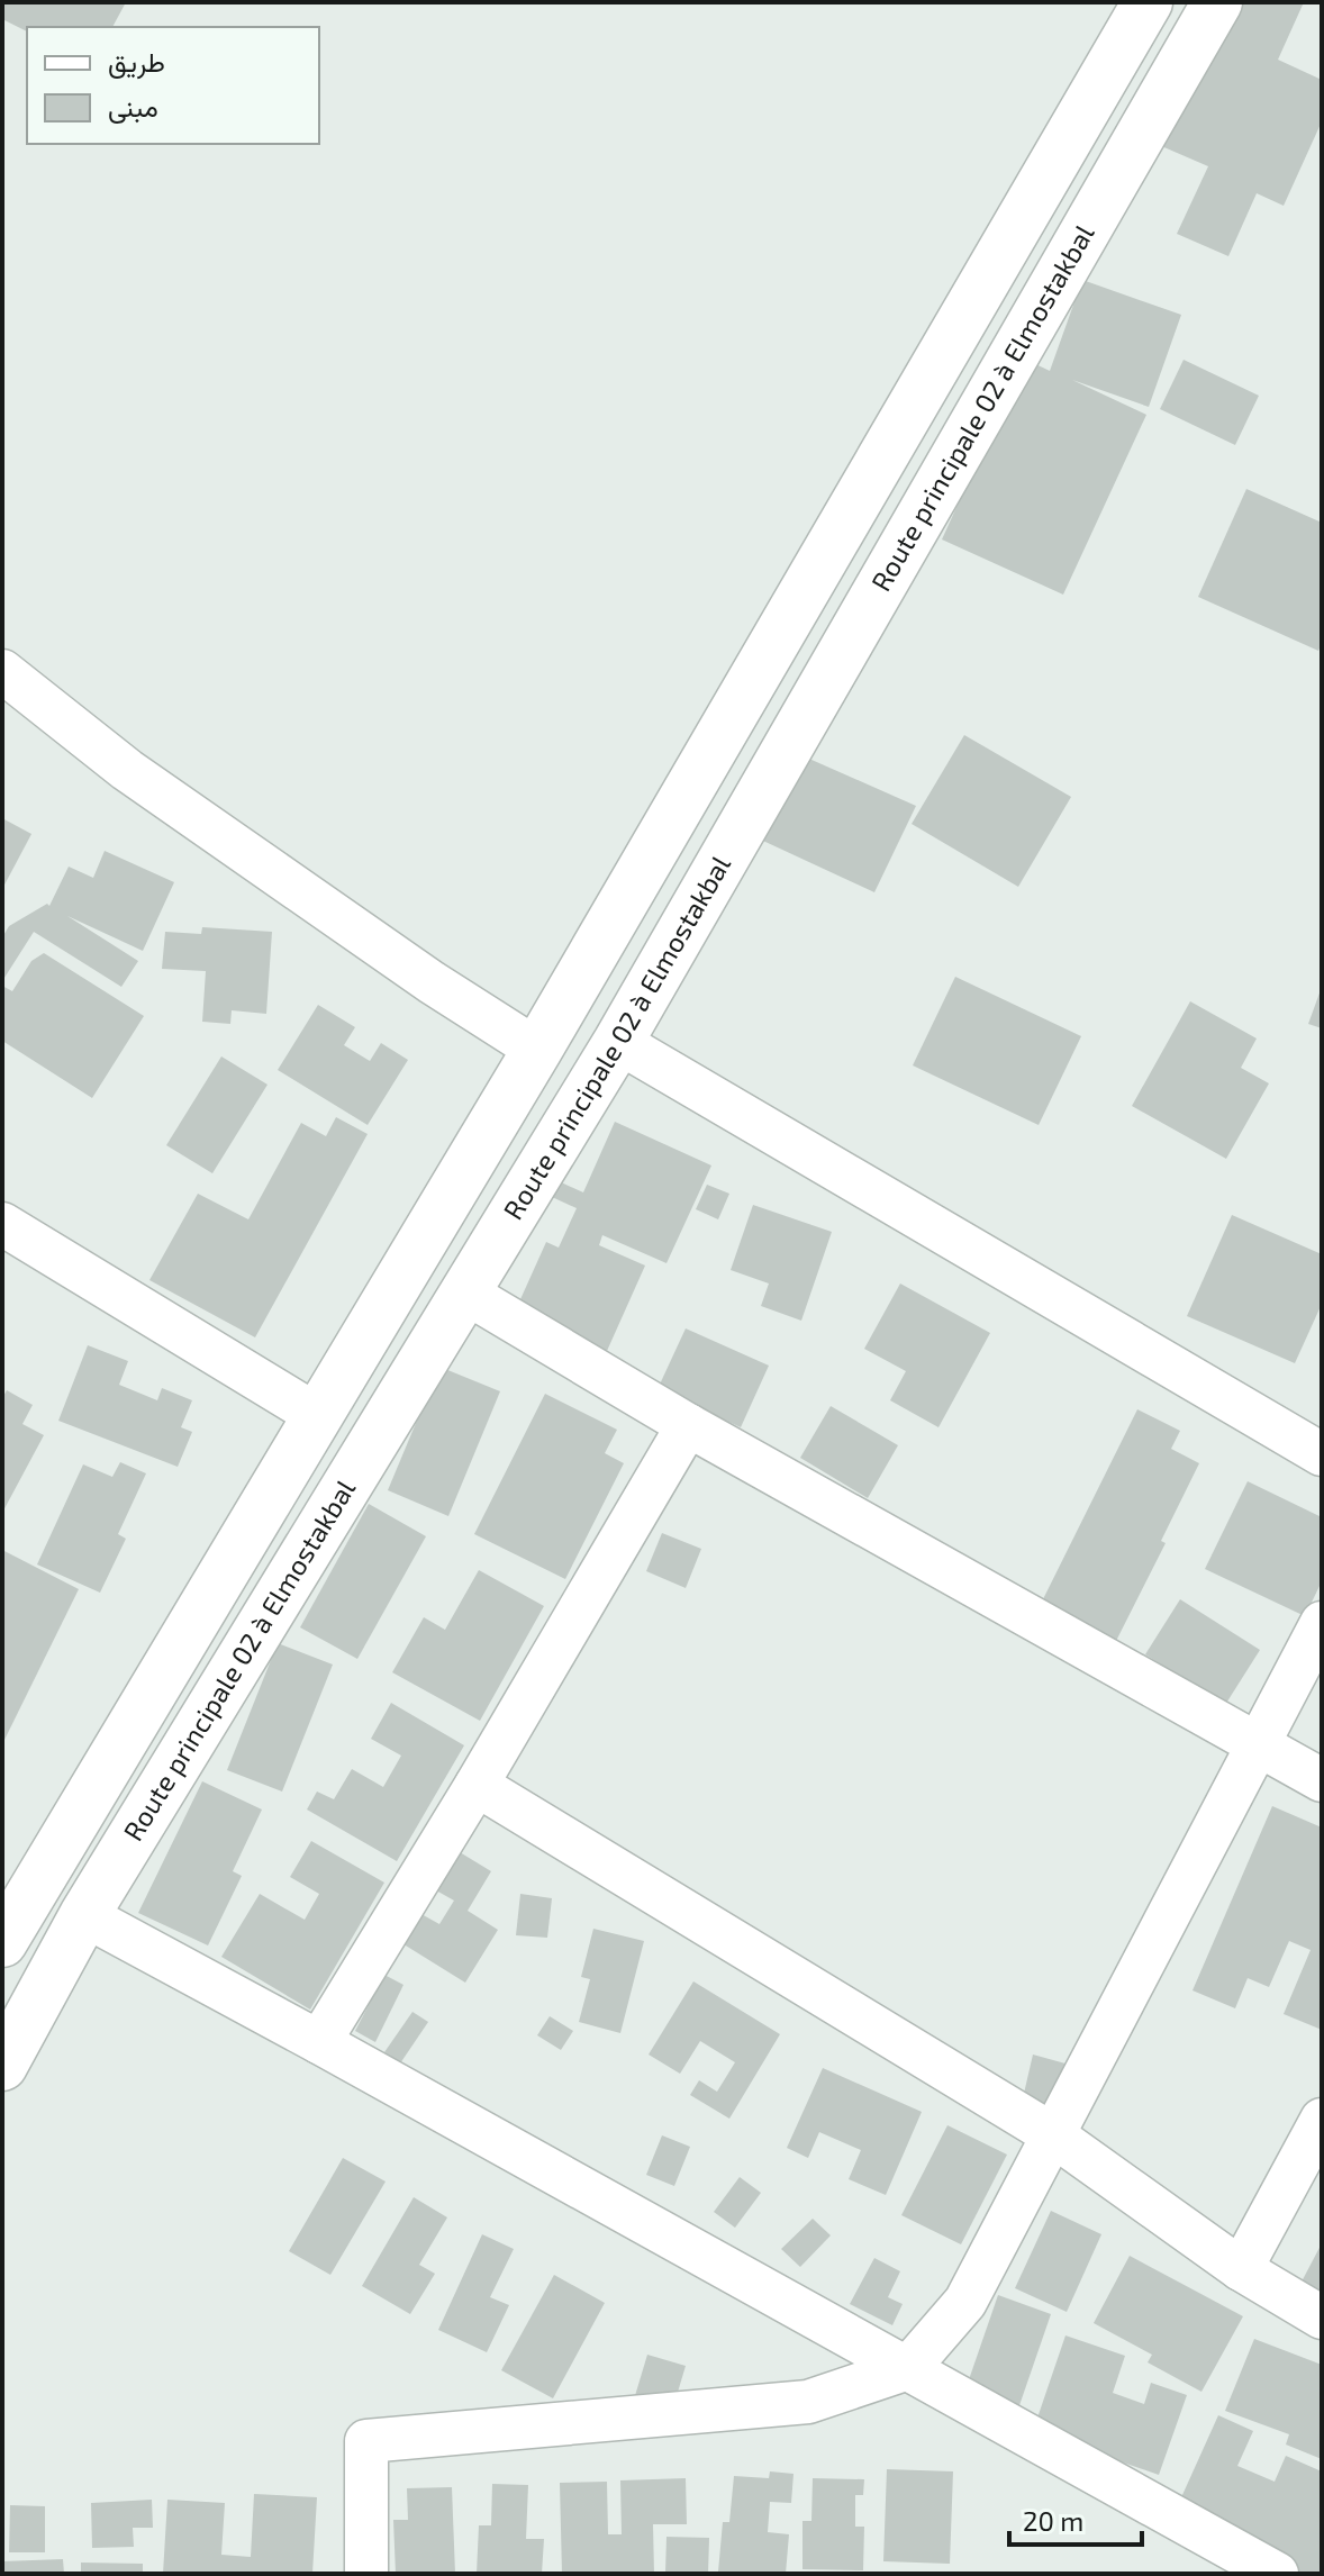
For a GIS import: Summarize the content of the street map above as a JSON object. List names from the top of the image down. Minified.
{"streets":{"main road":["Route principale 02 à Elmostakbal"]},"legend":["طريق","مبنى"],"scale_bar":"20 m"}
